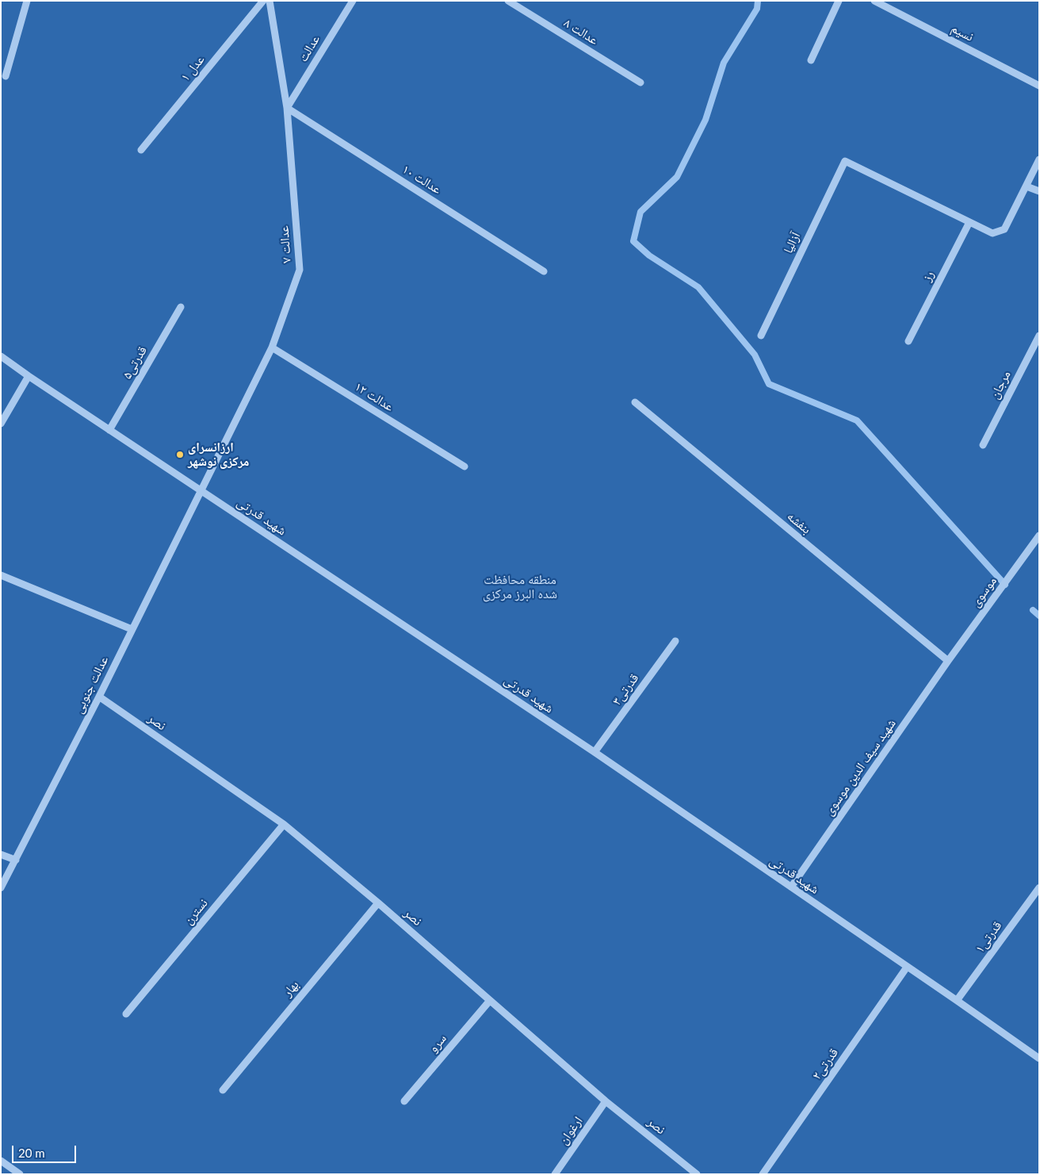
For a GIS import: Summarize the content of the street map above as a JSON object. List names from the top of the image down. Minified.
{"streets":{"street":["عدالت ۸","نسیم","عدالت","عدل ۱","عدالت ۱۰","آزالیا","۷ عدالت","رز","قدرتی۵","مرجان","عدالت ۱۲","شهید قدرتی","بنفشه","موسوی","عدالت جنوبی","قدرتی۳","نصر","شهید سیف الدین موسوی","نسترن","قدرتی۱","بهار","سرو","قدرتی۲","ارغوان"]},"crossings":[["عدالت","عدالت ۱۰"],["عدالت","۷ عدالت"],["عدالت ۱۰","۷ عدالت"],["آزالیا","رز"],["۷ عدالت","عدالت ۱۲"],["۷ عدالت","شهید قدرتی"],["۷ عدالت","عدالت جنوبی"],["قدرتی۵","شهید قدرتی"],["شهید قدرتی","عدالت جنوبی"],["شهید قدرتی","قدرتی۳"],["شهید قدرتی","شهید سیف الدین موسوی"],["شهید قدرتی","قدرتی۱"],["شهید قدرتی","قدرتی۲"],["بنفشه","موسوی"],["بنفشه","شهید سیف الدین موسوی"],["موسوی","شهید سیف الدین موسوی"],["عدالت جنوبی","نصر"],["نصر","نسترن"],["نصر","بهار"],["نصر","سرو"],["نصر","ارغوان"]],"parks":["منطقه محافظت شده البرز مرکزی"],"places":["ارزانسرای مرکزی نوشهر"],"scale_bar":"20 m"}
